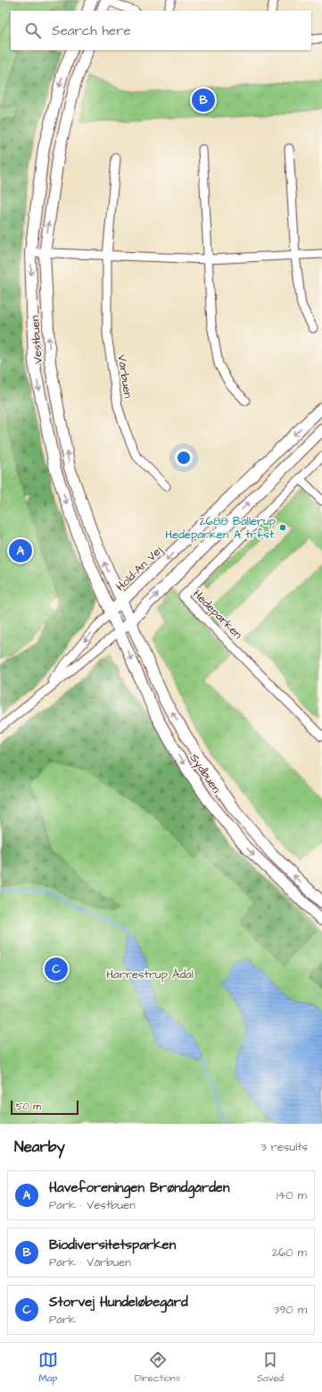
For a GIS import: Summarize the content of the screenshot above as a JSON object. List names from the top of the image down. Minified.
{"streets":{"street":["Vestbuen","Vårbuen","Hold-An Vej","Hedeparken","Sydbuen"]},"crossings":[["Vestbuen","Hold-An Vej"],["Vestbuen","Sydbuen"],["Hold-An Vej","Sydbuen"]],"parks":["Harrestrup Ådal"],"places":["2688 Ballerup Hedeparken A trfst."],"scale_bar":"50 m","page":{"search":"Search here","pins":["B","A","C"],"scale":"50 m","heading":["Nearby","3 results"],"list":[{"mark":"A","name":"Haveforeningen Brøndgården","note":"Park · Vestbuen","value":"140 m"},{"mark":"B","name":"Biodiversitetsparken","note":"Park · Vårbuen","value":"260 m"},{"mark":"C","name":"Storvej Hundeløbegård","note":"Park","value":"390 m"}],"nav":["Map","Directions","Saved"]}}
